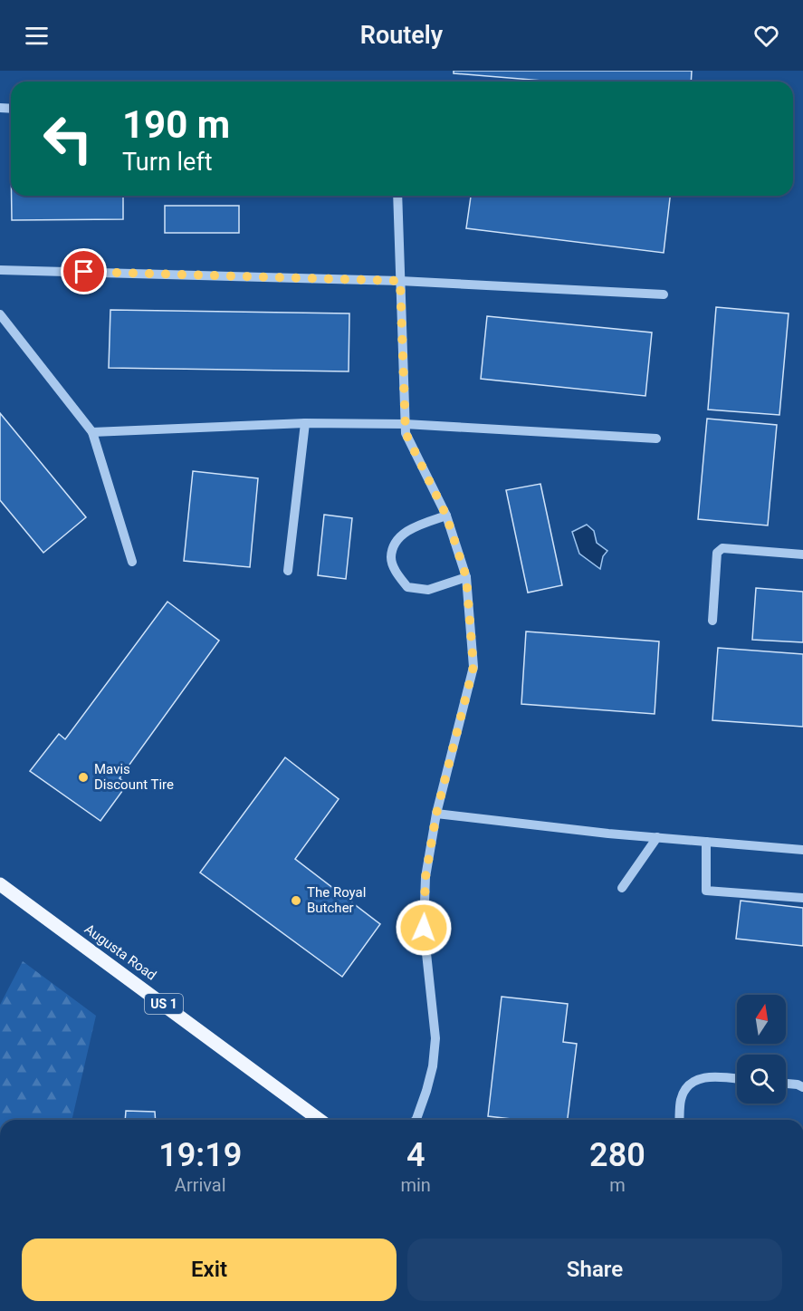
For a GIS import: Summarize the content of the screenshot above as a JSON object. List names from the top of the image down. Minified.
{"streets":{"main road":["Augusta Road","US 1"]},"places":["Mavis Discount Tire","The Royal Butcher"],"north":"top","page":{"header":"Routely","turn":["190 m","Turn left"],"eta":["19:19","Arrival","4","min","280","m"],"buttons":["Exit","Share"]}}
